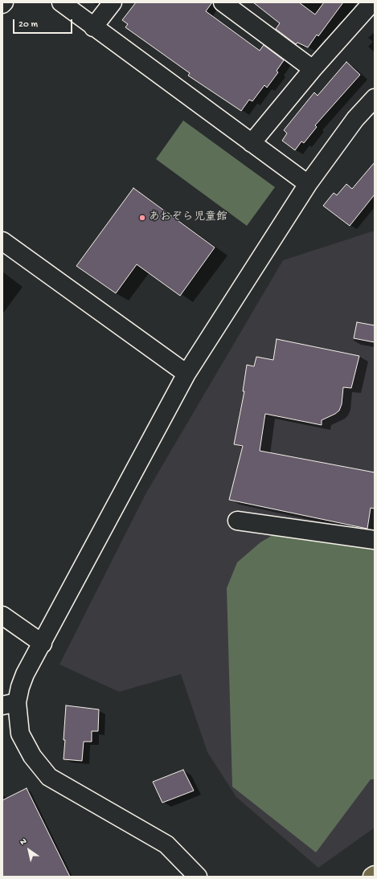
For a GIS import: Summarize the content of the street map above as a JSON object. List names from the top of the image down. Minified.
{"places":["あおぞら児童館"],"scale_bar":"20 m","north":"top left"}
